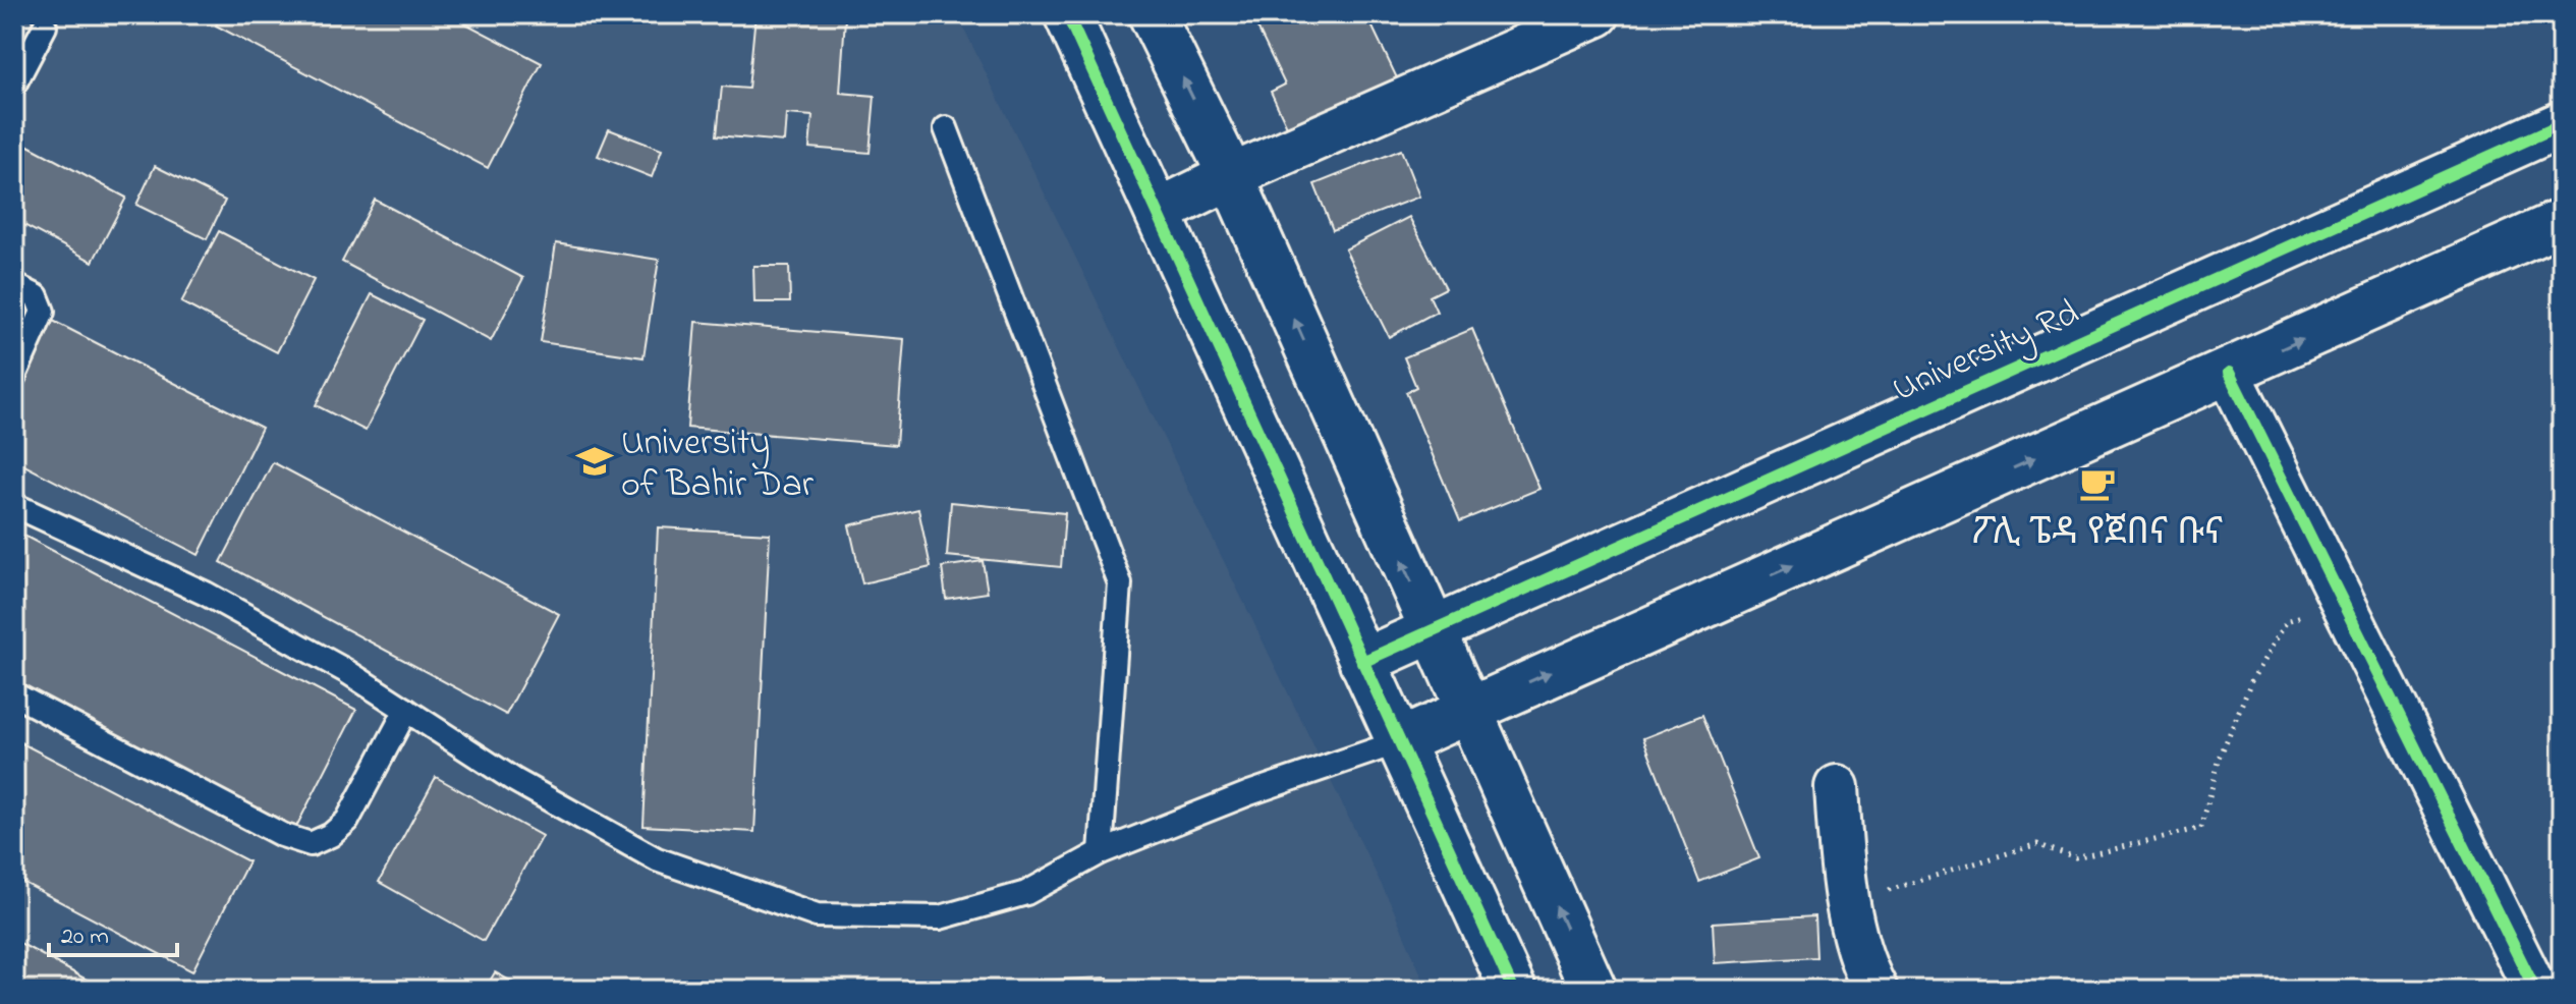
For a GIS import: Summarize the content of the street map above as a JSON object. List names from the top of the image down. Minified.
{"streets":{"street":["University Rd"]},"places":{"school or university":["University of Bahir Dar"],"cafe":["ፖሊ ፔዳ የጀበና ቡና"]},"scale_bar":"20 m"}
